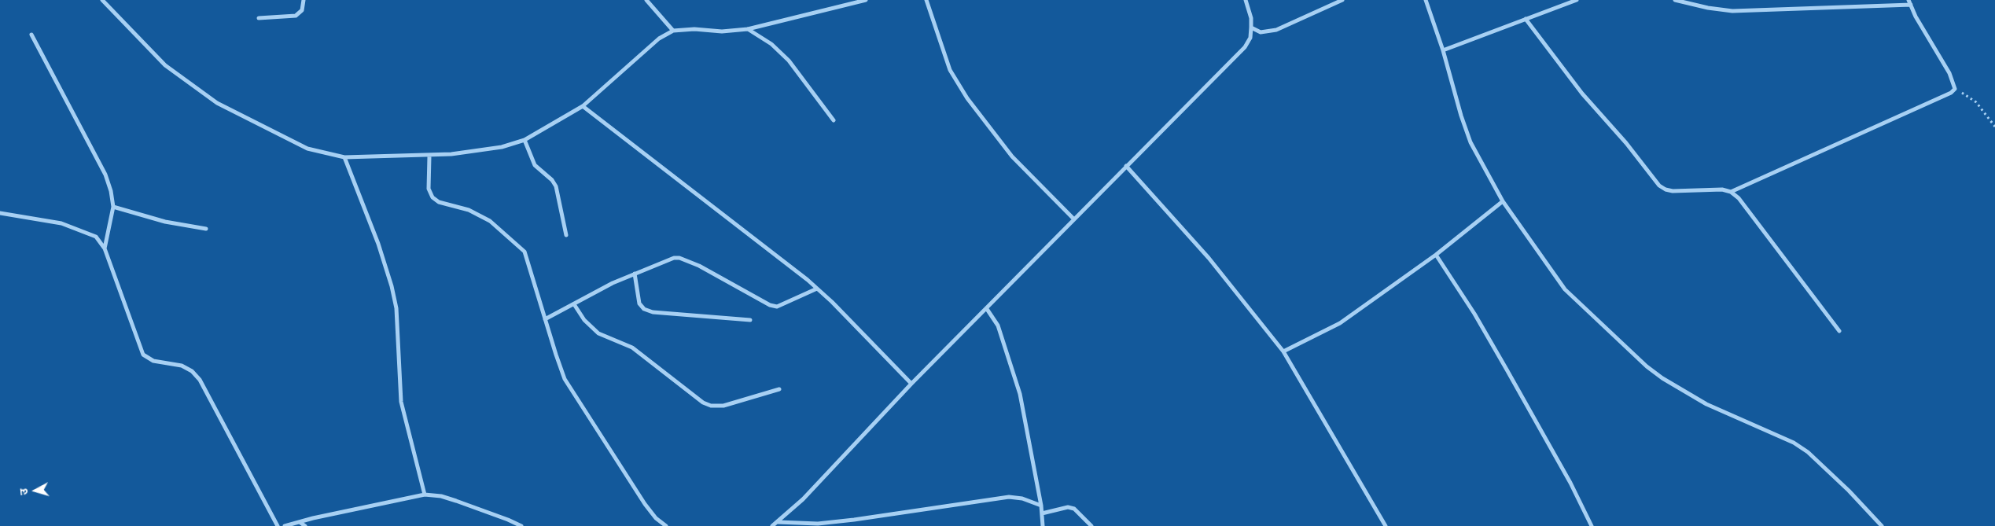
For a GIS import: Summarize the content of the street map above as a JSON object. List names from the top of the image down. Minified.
{"north":"left"}
